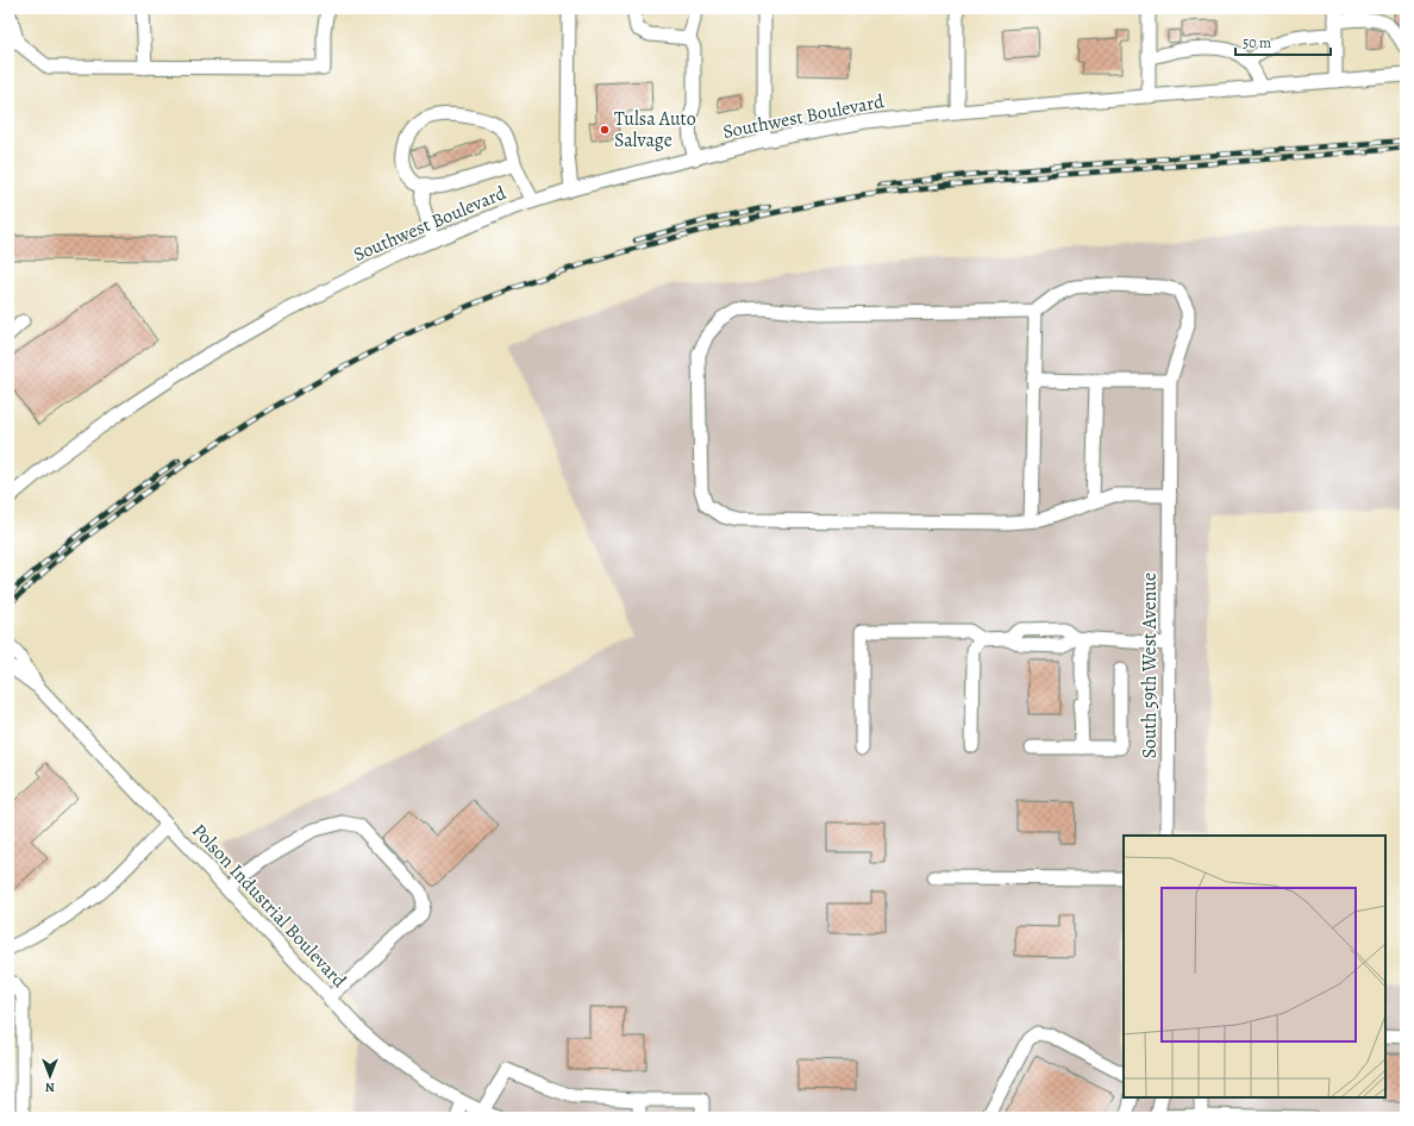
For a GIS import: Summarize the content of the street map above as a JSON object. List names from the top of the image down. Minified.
{"streets":{"street":["Southwest Boulevard","South 59th West Avenue","Polson Industrial Boulevard"]},"places":["Tulsa Auto Salvage"],"scale_bar":"50 m","north":"bottom"}
